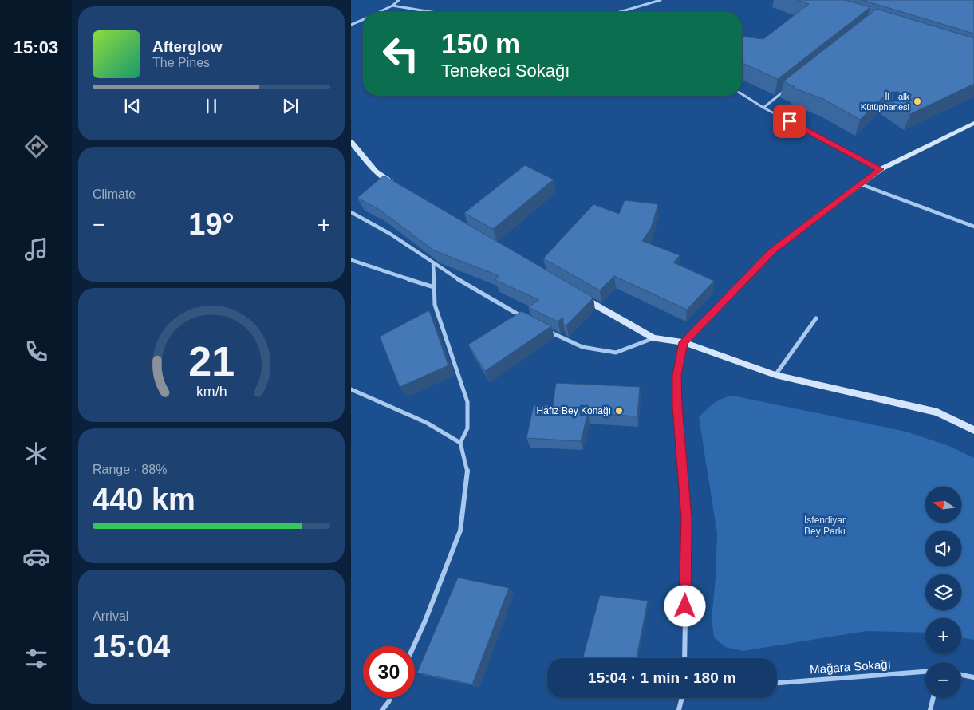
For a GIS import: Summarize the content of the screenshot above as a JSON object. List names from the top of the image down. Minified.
{"streets":{"street":["Mağara Sokağı"]},"parks":["İsfendiyar Bey Parkı"],"places":["İl Halk Kütüphanesi","Hafız Bey Konağı"],"north":"left","page":{"tabs":"15:03","turn":["150 m","Tenekeci Sokağı"],"song":["Afterglow","The Pines"],"tile":["Climate",["Range · 88%","440 km"],["Arrival","15:04"]],"heat":["−","19°","+"],"map_buttons":["+","−"],"limit":"30","trip":"15:04 · 1 min · 180 m","gauge":["21","km/h"]}}
